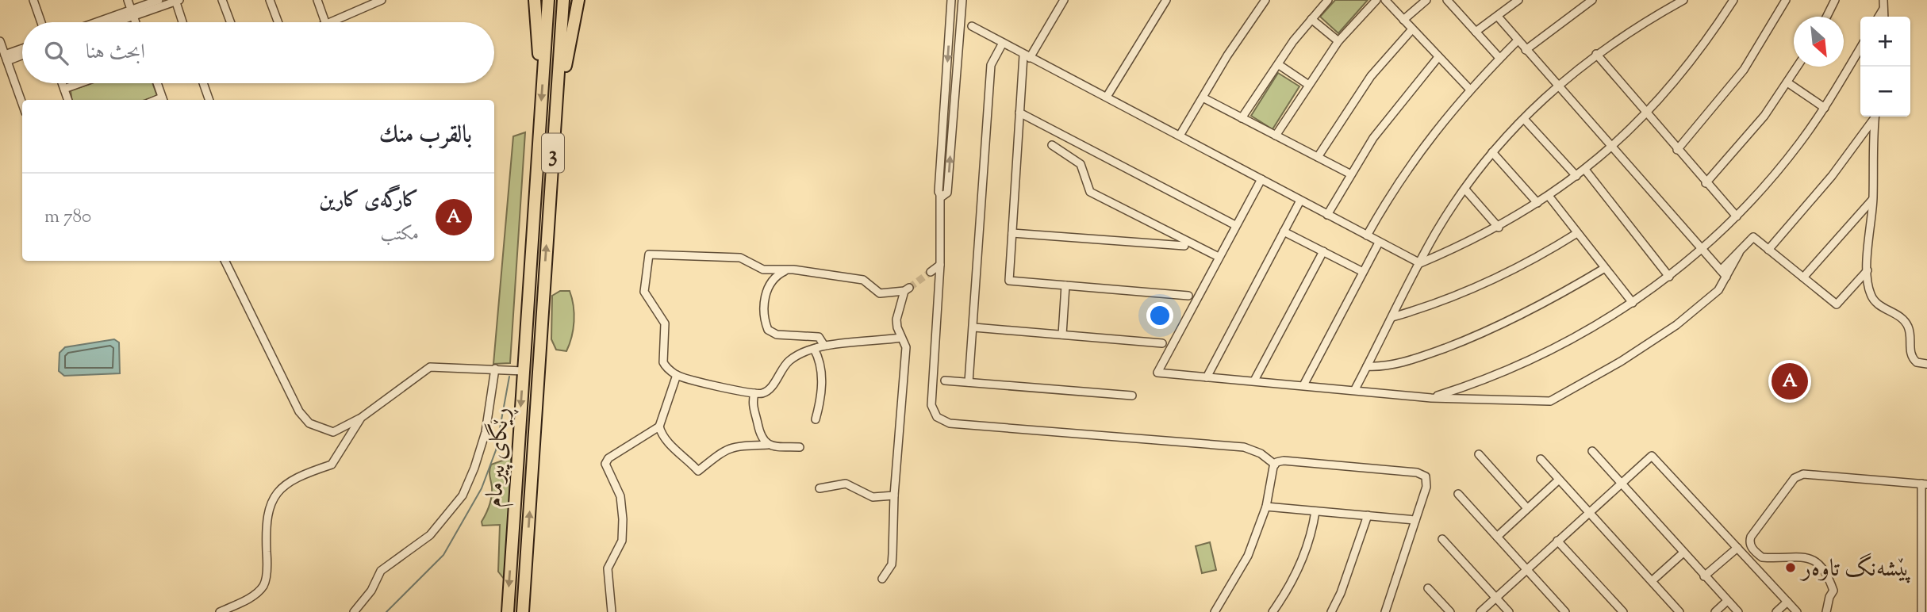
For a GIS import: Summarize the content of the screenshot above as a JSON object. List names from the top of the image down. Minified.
{"streets":{"highway":["3","ڕێگای پیرمام"]},"crossings":[["3","ڕێگای پیرمام"]],"places":["پێشەنگ تاوەر"],"north":"bottom right","page":{"map_buttons":["+","−"],"search":"ابحث هنا","heading":"بالقرب منك","list":[{"mark":"A","name":"کارگەی کارین","note":"مكتب","value":"780 m"}],"pins":"A"}}
